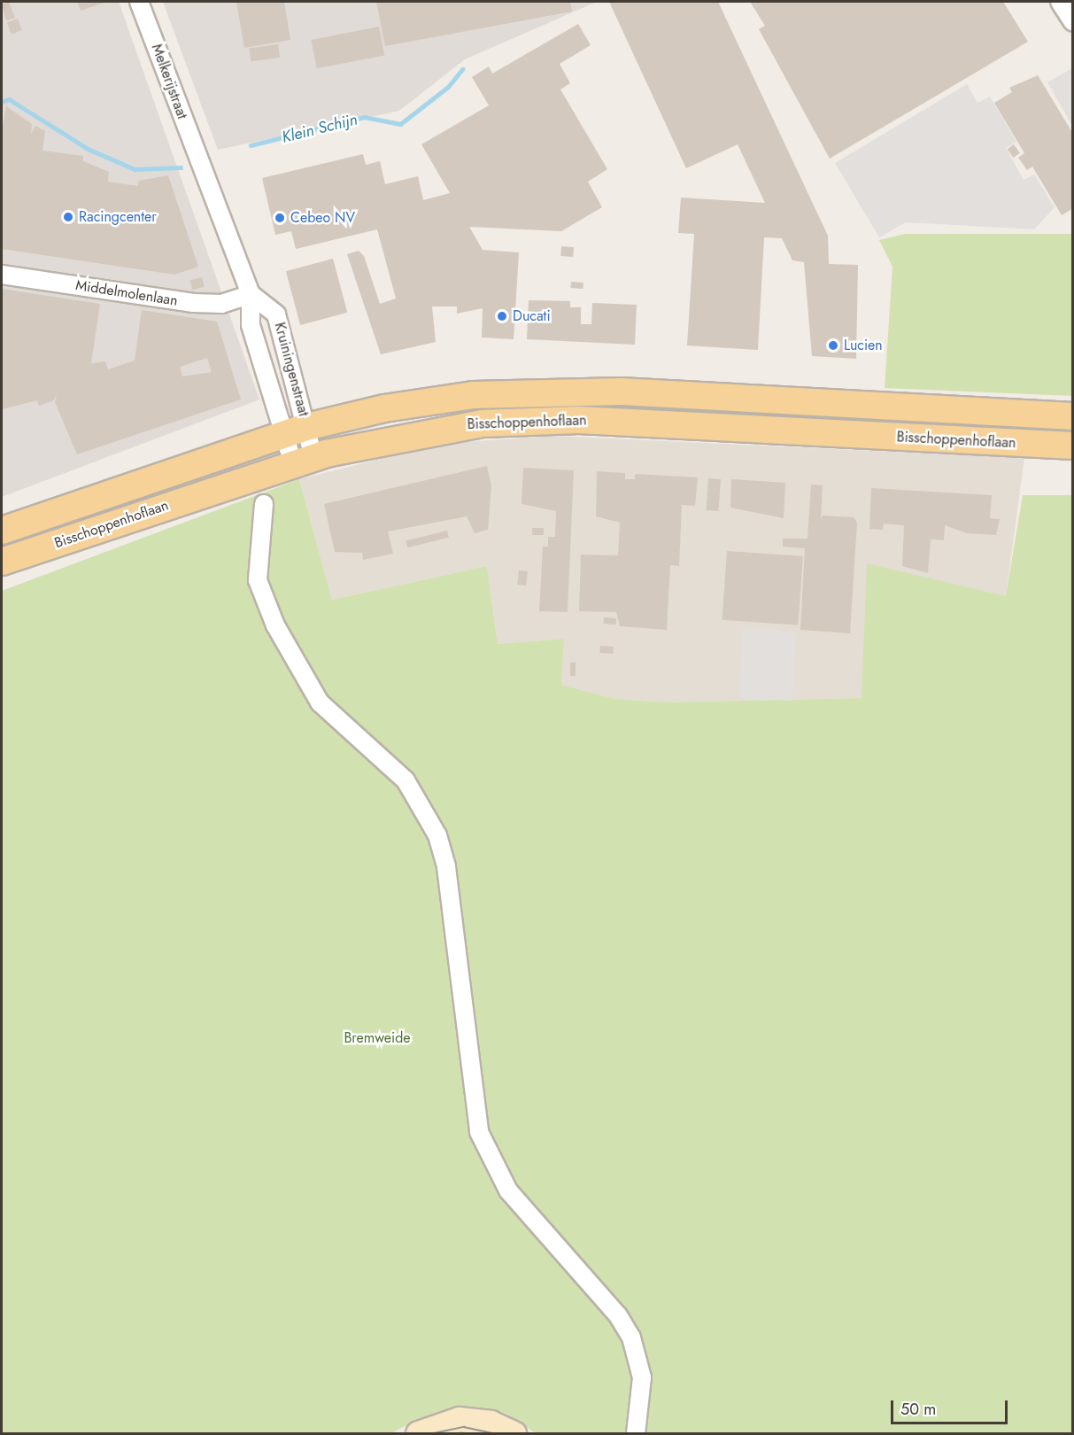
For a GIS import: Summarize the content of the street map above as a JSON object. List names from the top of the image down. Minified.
{"streets":{"main road":["Bisschoppenhoflaan"],"street":["Melkerijstraat","Middelmolenlaan","Kruiningenstraat"]},"crossings":[["Melkerijstraat","Kruiningenstraat"],["Middelmolenlaan","Kruiningenstraat"],["Kruiningenstraat","Bisschoppenhoflaan"]],"water":["Klein Schijn"],"parks":["Bremweide"],"places":["Racingcenter","Cebeo NV","Ducati","Lucien"],"scale_bar":"50 m"}
